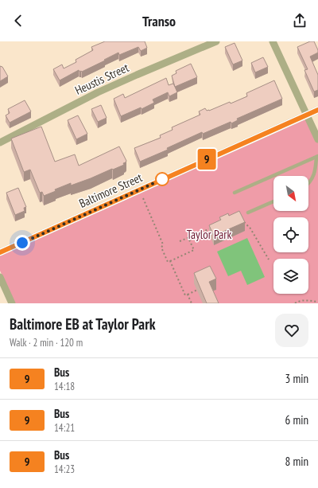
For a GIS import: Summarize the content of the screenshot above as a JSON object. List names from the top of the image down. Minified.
{"streets":{"street":["Heustis Street","Baltimore Street"]},"parks":["Taylor Park"],"lines":["bus line 9"],"north":"bottom right","page":{"header":"Transo","on_map":"9","heading":["Baltimore EB at Taylor Park","Walk · 2 min · 120 m"],"list":[{"mark":"9","name":"Bus","note":"14:18","value":"3 min"},{"mark":"9","name":"Bus","note":"14:21","value":"6 min"},{"mark":"9","name":"Bus","note":"14:23","value":"8 min"}]}}
